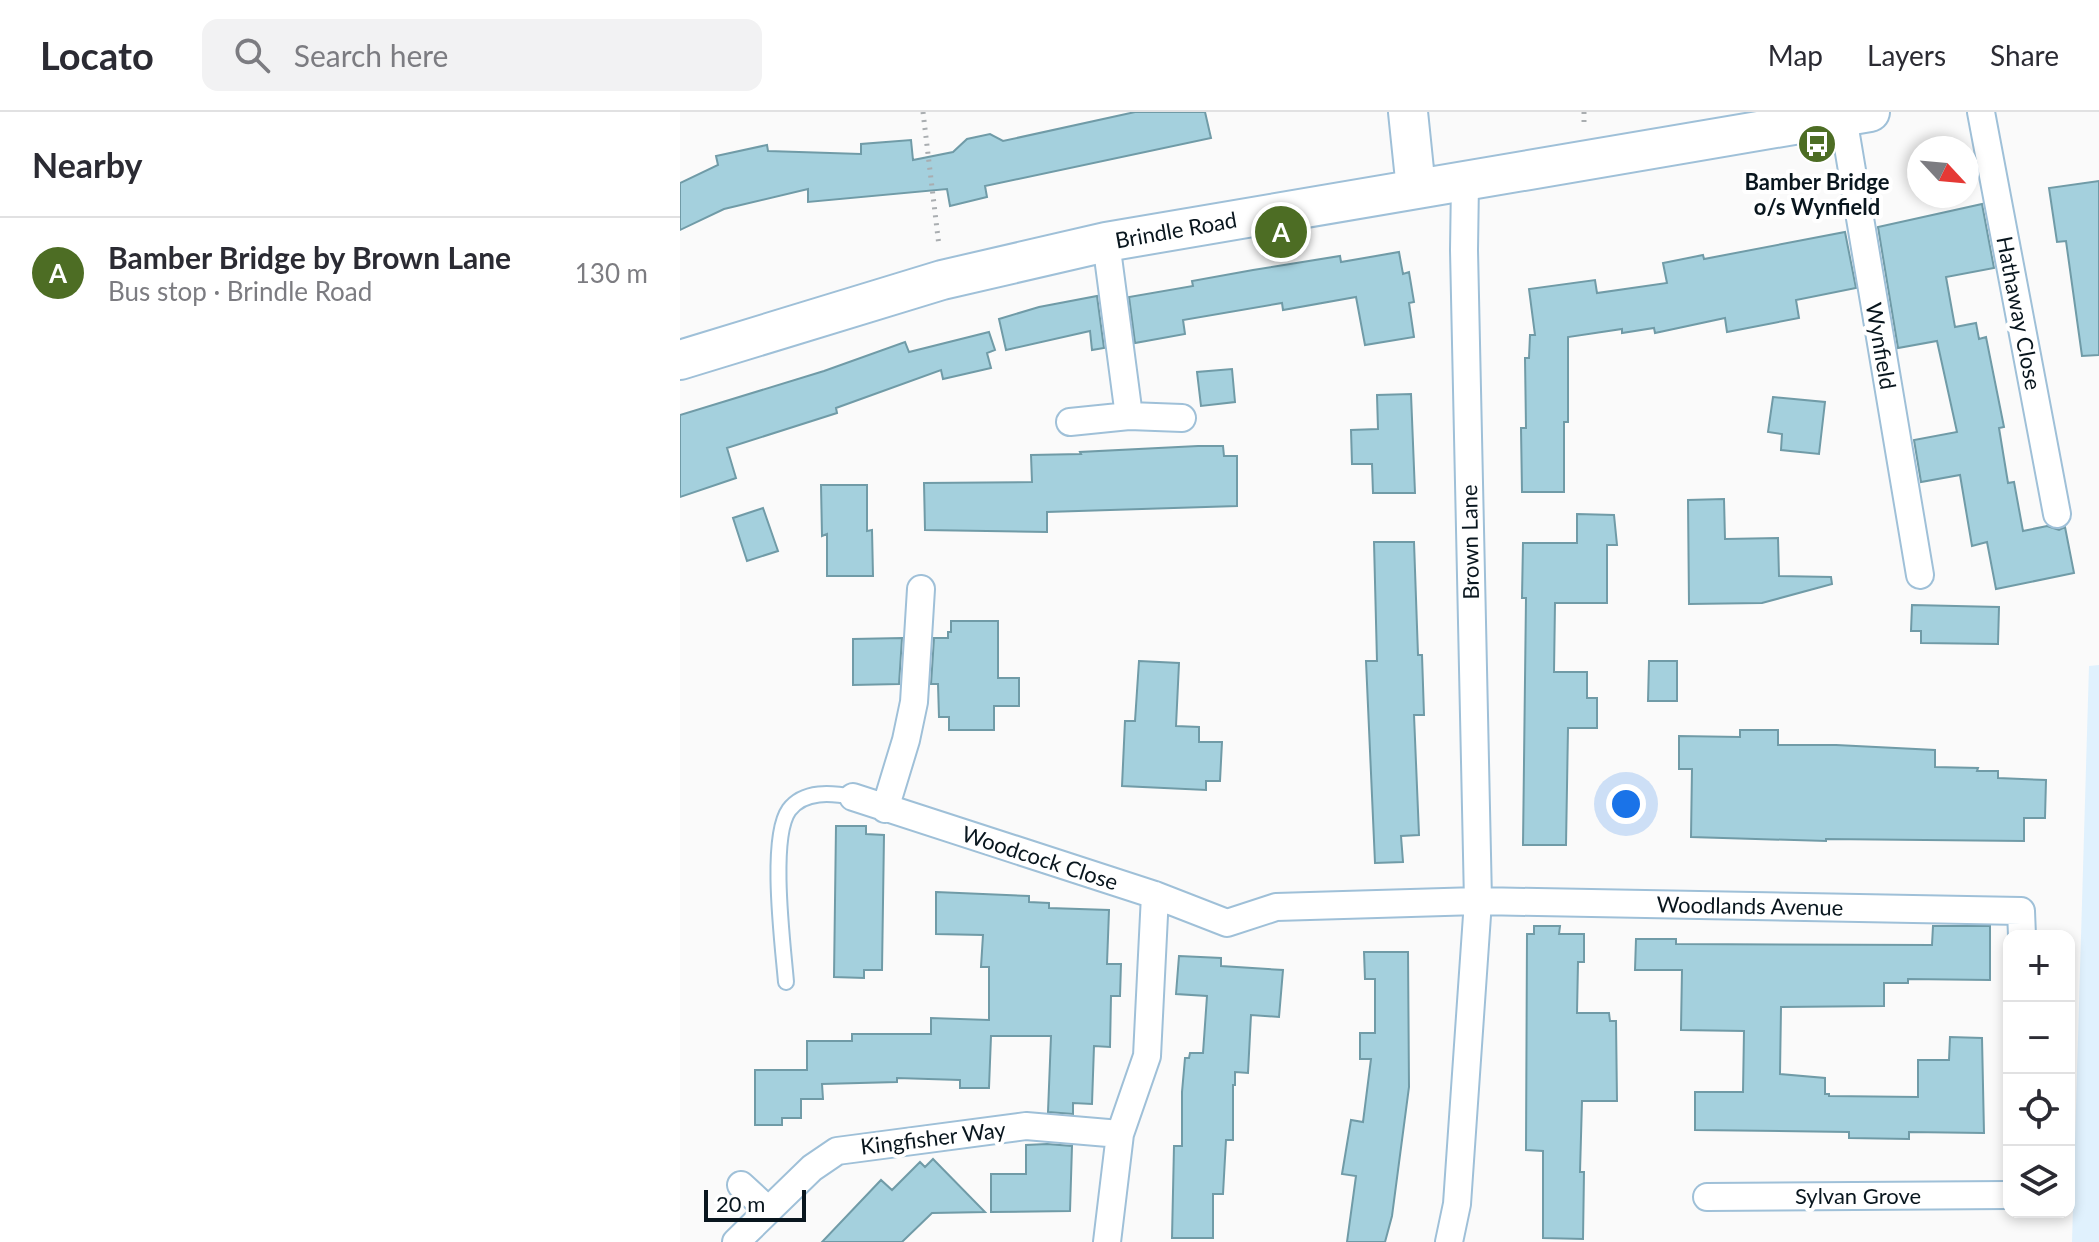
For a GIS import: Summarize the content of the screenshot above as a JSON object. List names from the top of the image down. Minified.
{"streets":{"street":["Brindle Road","Hathaway Close","Wynfield","Brown Lane","Woodcock Close","Woodlands Avenue","Kingfisher Way","Sylvan Grove"]},"crossings":[["Brindle Road","Wynfield"],["Brindle Road","Brown Lane"],["Brown Lane","Woodcock Close"],["Brown Lane","Woodlands Avenue"],["Woodcock Close","Woodlands Avenue"]],"places":{"bus stop":["Bamber Bridge o/s Wynfield"]},"scale_bar":"20 m","north":"bottom right","page":{"header":"Locato","search":"Search here","nav":["Map","Layers","Share"],"heading":"Nearby","pins":"A","list":[{"mark":"A","name":"Bamber Bridge by Brown Lane","note":"Bus stop · Brindle Road","value":"130 m"}],"map_buttons":["+","−"],"scale":"20 m"}}
